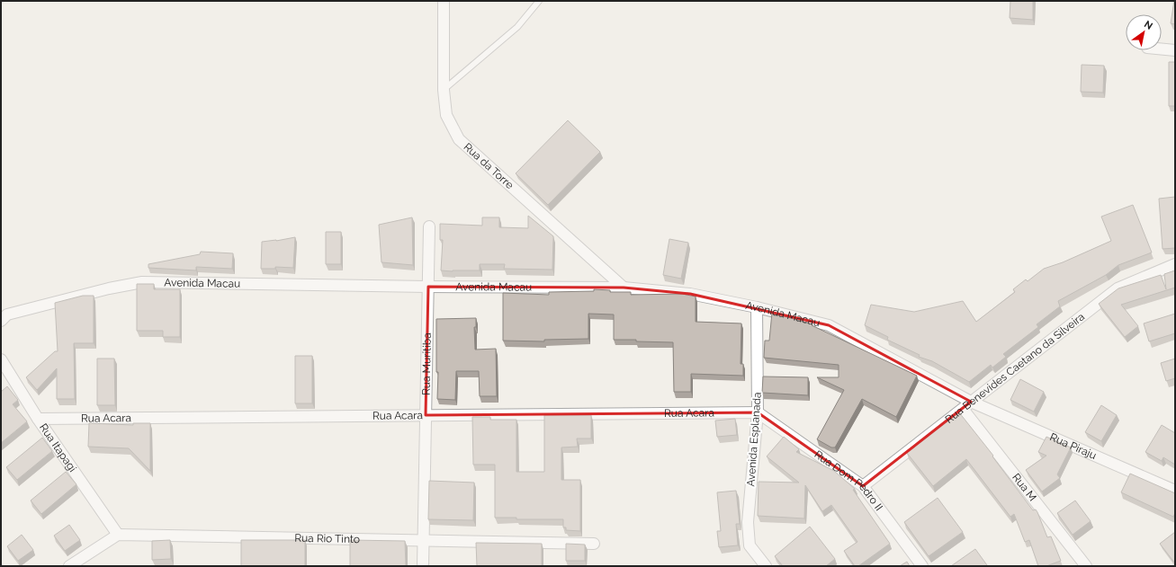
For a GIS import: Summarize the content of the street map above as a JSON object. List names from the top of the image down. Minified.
{"streets":{"street":["Rua da Torre","Avenida Macau","Rua Muritiba","Rua Benevides Caetano da Silveira","Rua Acara","Avenida Esplanada","Rua Piraju","Rua Itapagi","Rua Dom Pedro II","Rua M","Rua Rio Tinto"]},"crossings":[["Rua da Torre","Avenida Macau"],["Avenida Macau","Rua Muritiba"],["Avenida Macau","Rua Benevides Caetano da Silveira"],["Avenida Macau","Avenida Esplanada"],["Avenida Macau","Rua Piraju"],["Avenida Macau","Rua M"],["Rua Muritiba","Rua Acara"],["Rua Muritiba","Rua Rio Tinto"],["Rua Benevides Caetano da Silveira","Rua Piraju"],["Rua Benevides Caetano da Silveira","Rua Dom Pedro II"],["Rua Benevides Caetano da Silveira","Rua M"],["Rua Acara","Avenida Esplanada"],["Rua Acara","Rua Itapagi"],["Rua Acara","Rua Dom Pedro II"],["Avenida Esplanada","Rua Dom Pedro II"],["Rua Piraju","Rua M"],["Rua Itapagi","Rua Rio Tinto"]],"north":"top right"}
